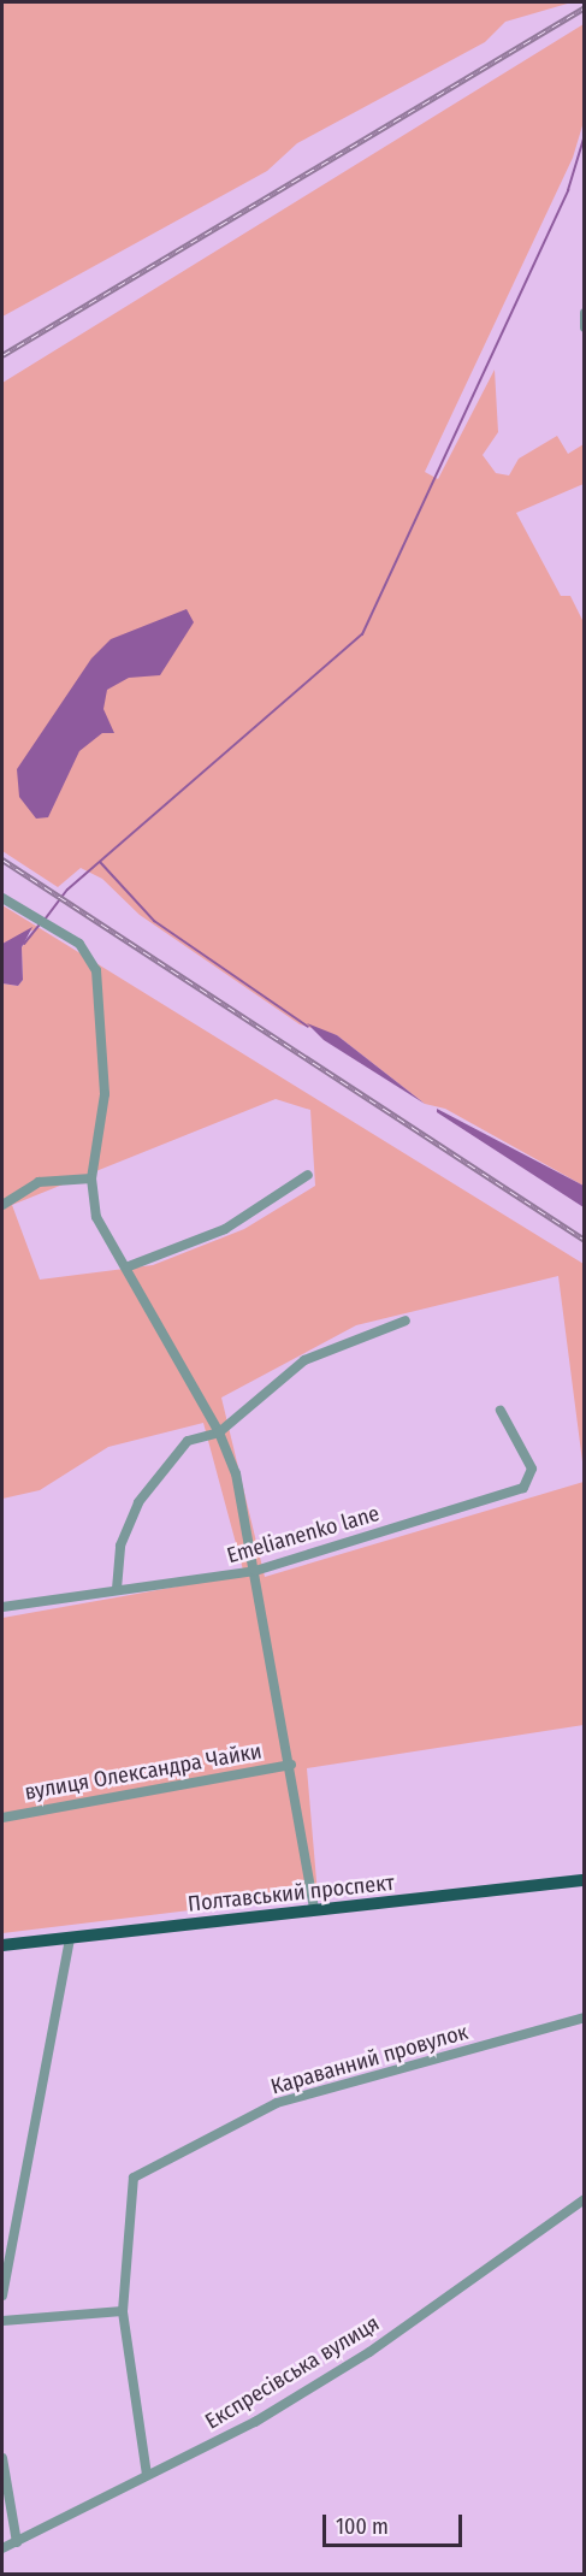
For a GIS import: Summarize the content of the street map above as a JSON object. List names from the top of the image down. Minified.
{"streets":{"highway":["Полтавський проспект"],"street":["Emelianenko lane","вулиця Олександра Чайки","Караванний провулок","Експресівська вулиця"]},"crossings":[["Караванний провулок","Експресівська вулиця"]],"scale_bar":"100 m"}
